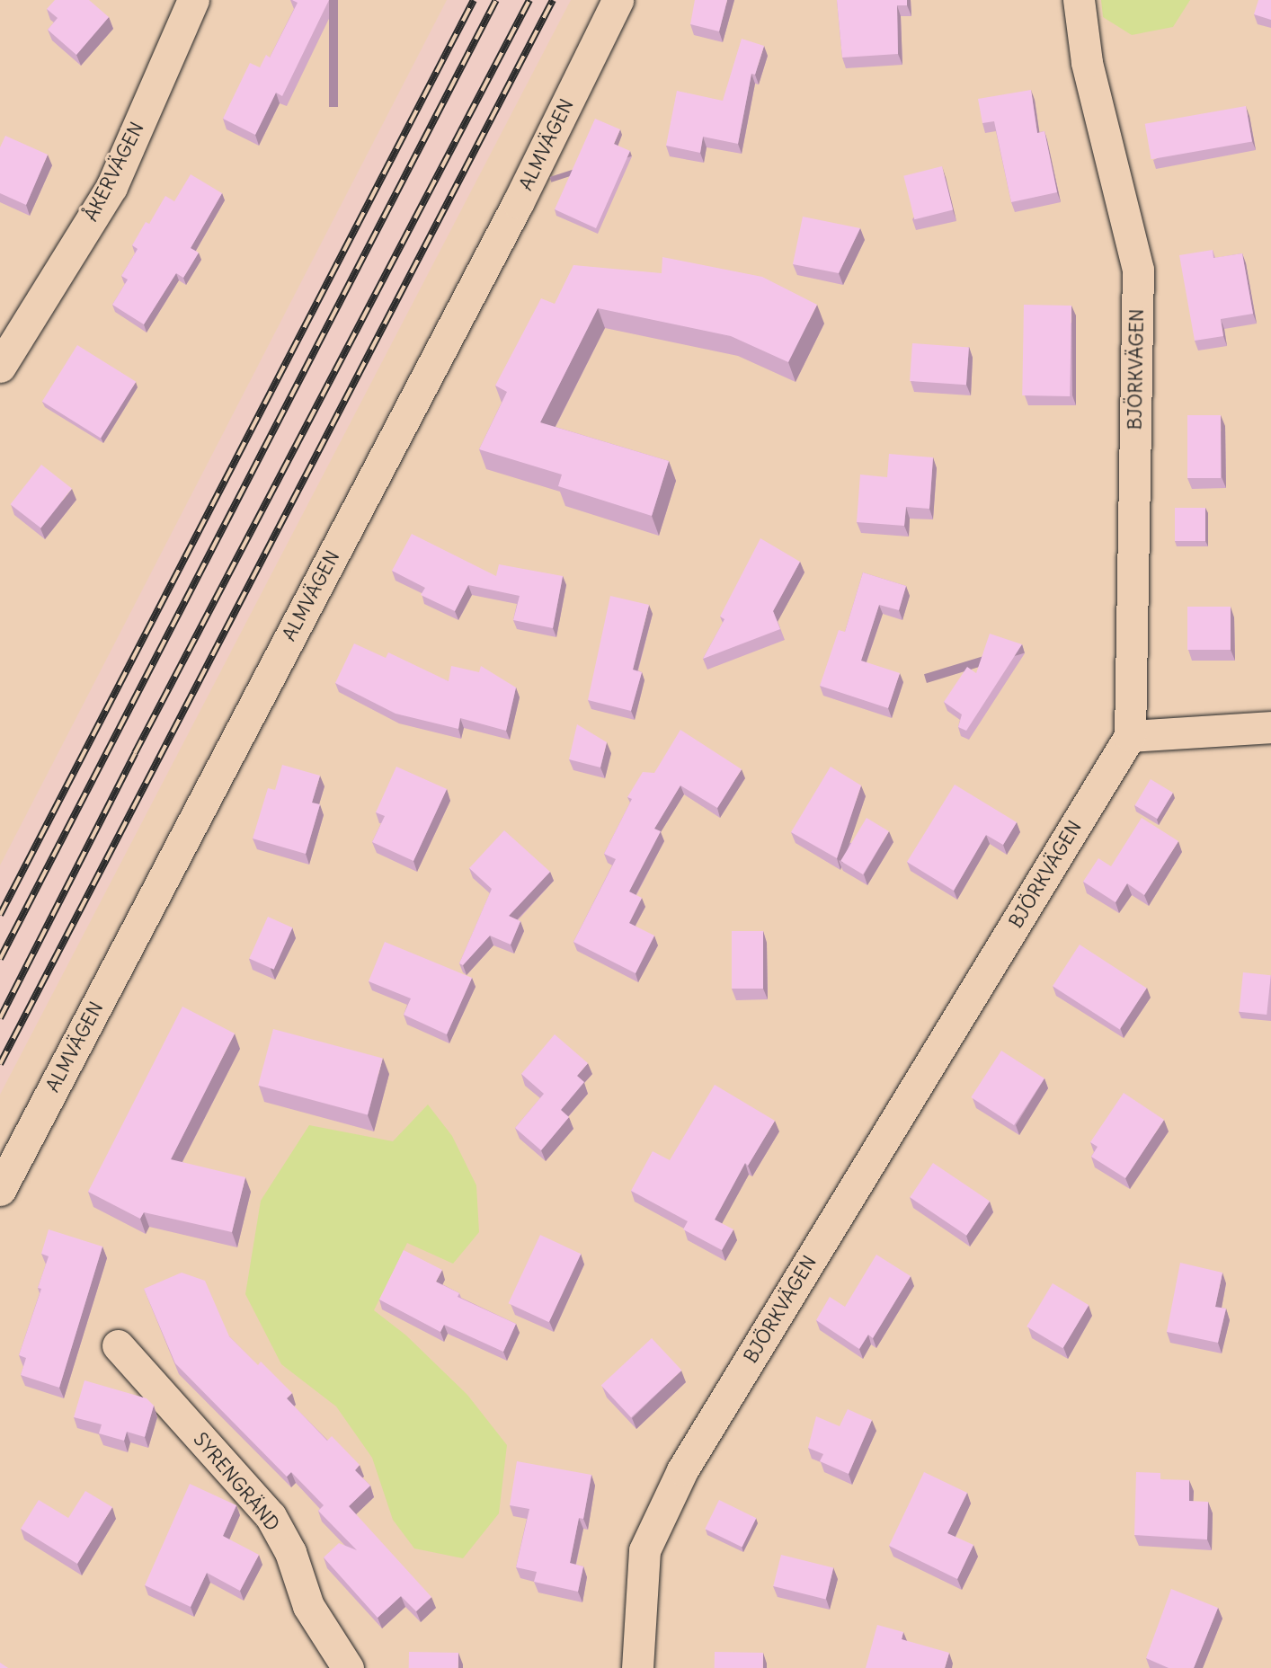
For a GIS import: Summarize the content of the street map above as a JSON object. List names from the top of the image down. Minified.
{"streets":{"street":["ALMVÄGEN","ÅKERVÄGEN","BJÖRKVÄGEN","SYRENGRÄND"]}}
